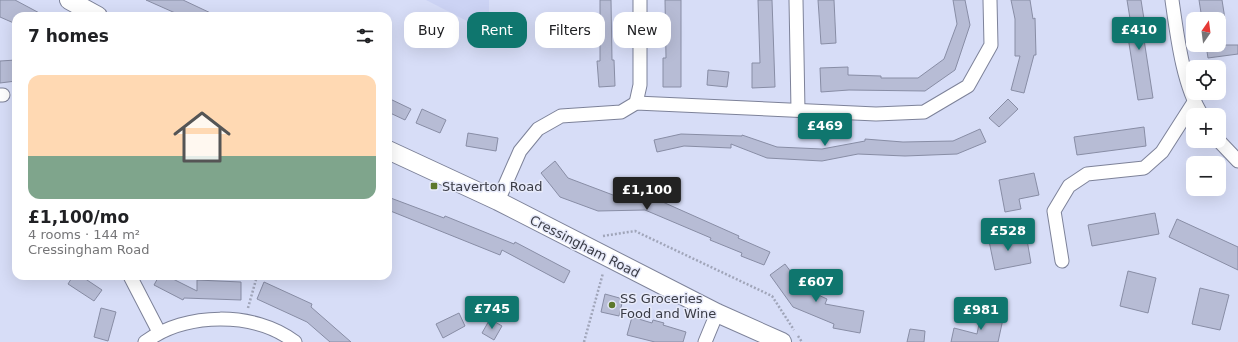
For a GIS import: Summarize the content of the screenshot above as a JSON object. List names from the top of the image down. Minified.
{"streets":{"street":["Cressingham Road"]},"places":{"transit":["Staverton Road"],"other":["SS Groceries Food and Wine"]},"north":"top","page":{"map_buttons":["+","−"],"chip":["Buy","Rent","Filters","New"],"heading":"7 homes","price":["£410","£469","£1,100","£528","£607","£745","£981"],"list":[{"name":"£1,100/mo","note":"4 rooms · 144 m² · Cressingham Road"}]}}
